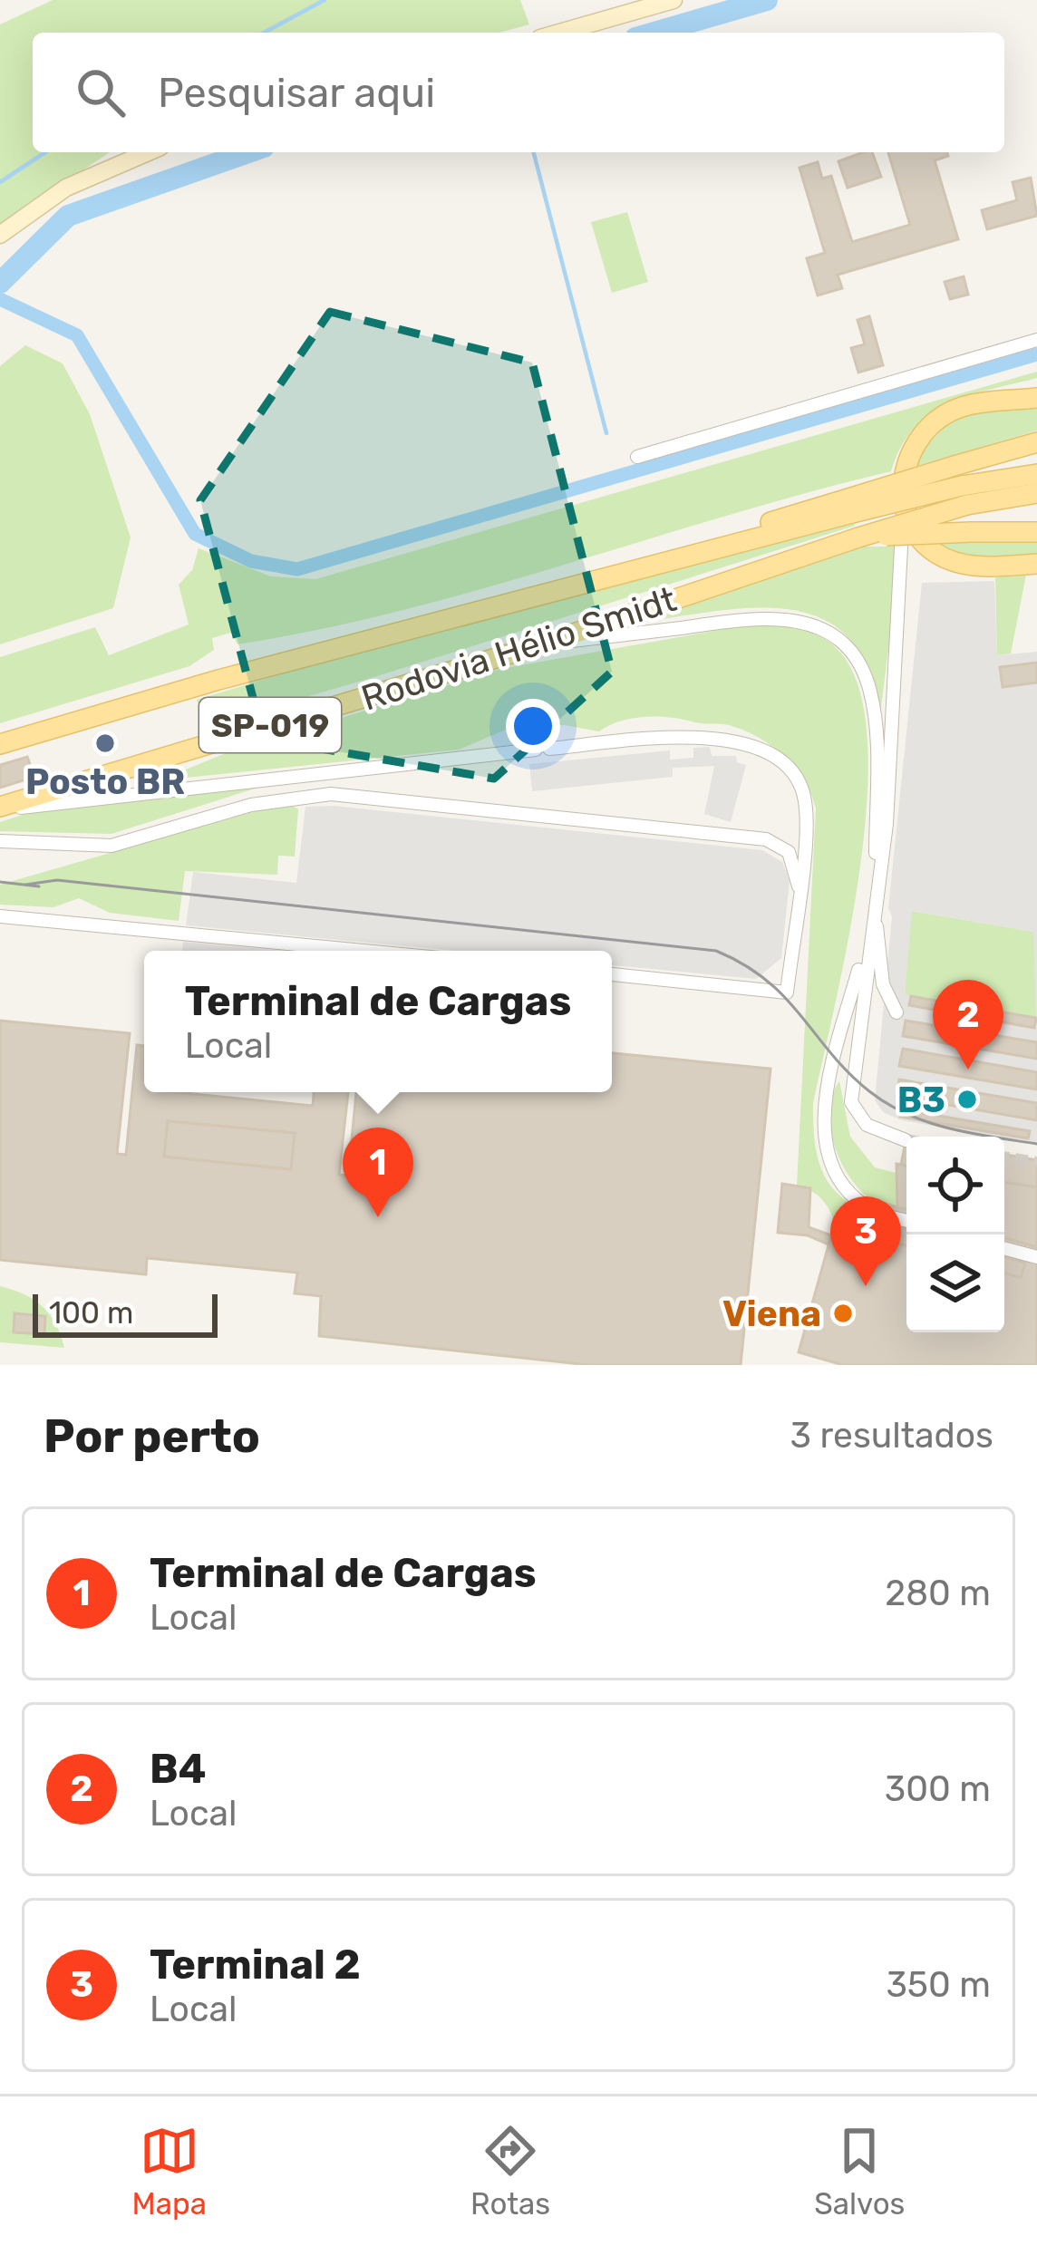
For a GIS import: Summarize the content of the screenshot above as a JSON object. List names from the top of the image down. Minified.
{"streets":{"main road":["Rodovia Hélio Smidt","SP-019"]},"places":["Posto BR","B3","Viena"],"scale_bar":"100 m","page":{"search":"Pesquisar aqui","popup":["Terminal de Cargas","Local"],"pins":["2","1","3"],"scale":"100 m","heading":["Por perto","3 resultados"],"list":[{"mark":"1","name":"Terminal de Cargas","note":"Local","value":"280 m"},{"mark":"2","name":"B4","note":"Local","value":"300 m"},{"mark":"3","name":"Terminal 2","note":"Local","value":"350 m"}],"nav":["Mapa","Rotas","Salvos"]}}
